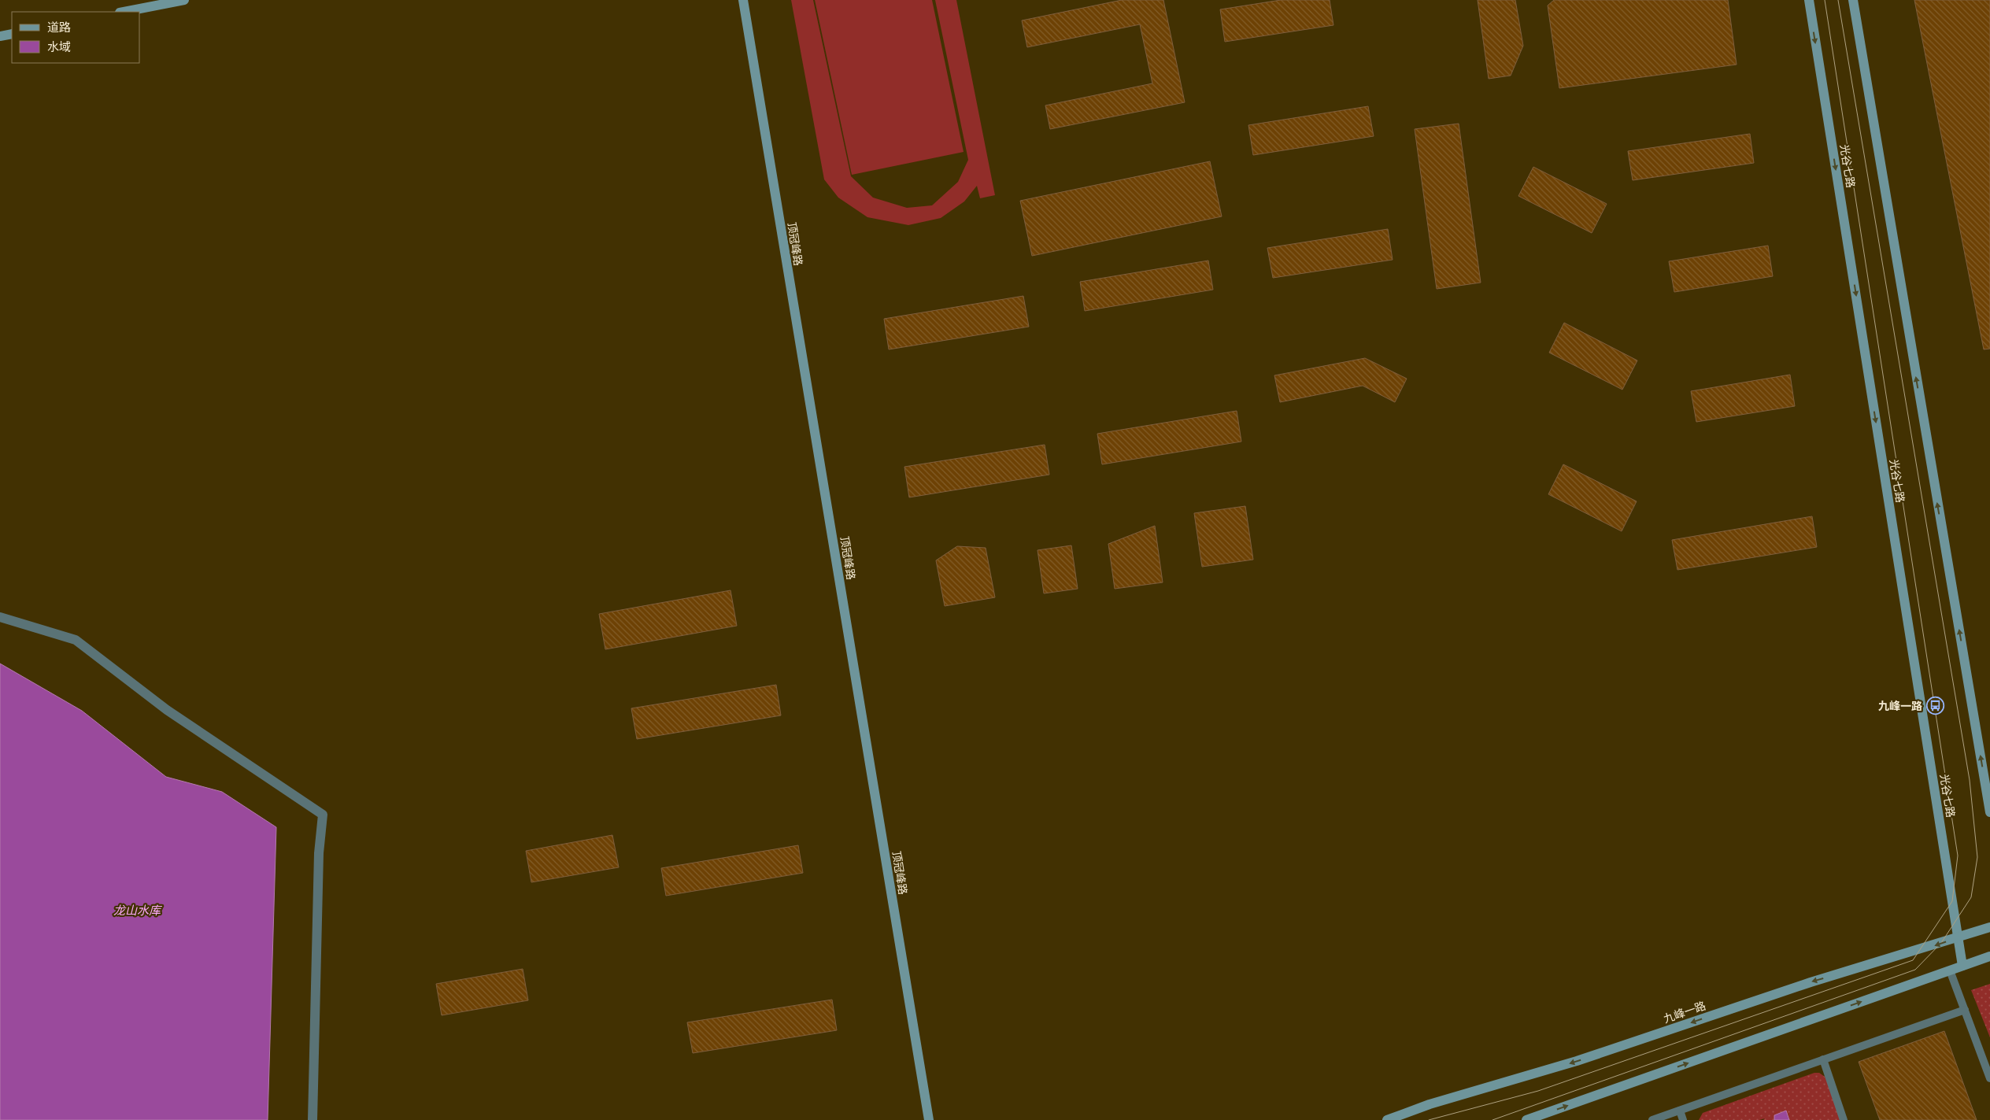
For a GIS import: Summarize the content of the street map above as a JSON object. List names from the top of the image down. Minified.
{"streets":{"street":["光谷七路","顶冠峰路","九峰一路"]},"crossings":[["光谷七路","九峰一路"]],"water":["龙山水库"],"places":{"bus stop":["九峰一路"]},"legend":["道路","水域"]}
